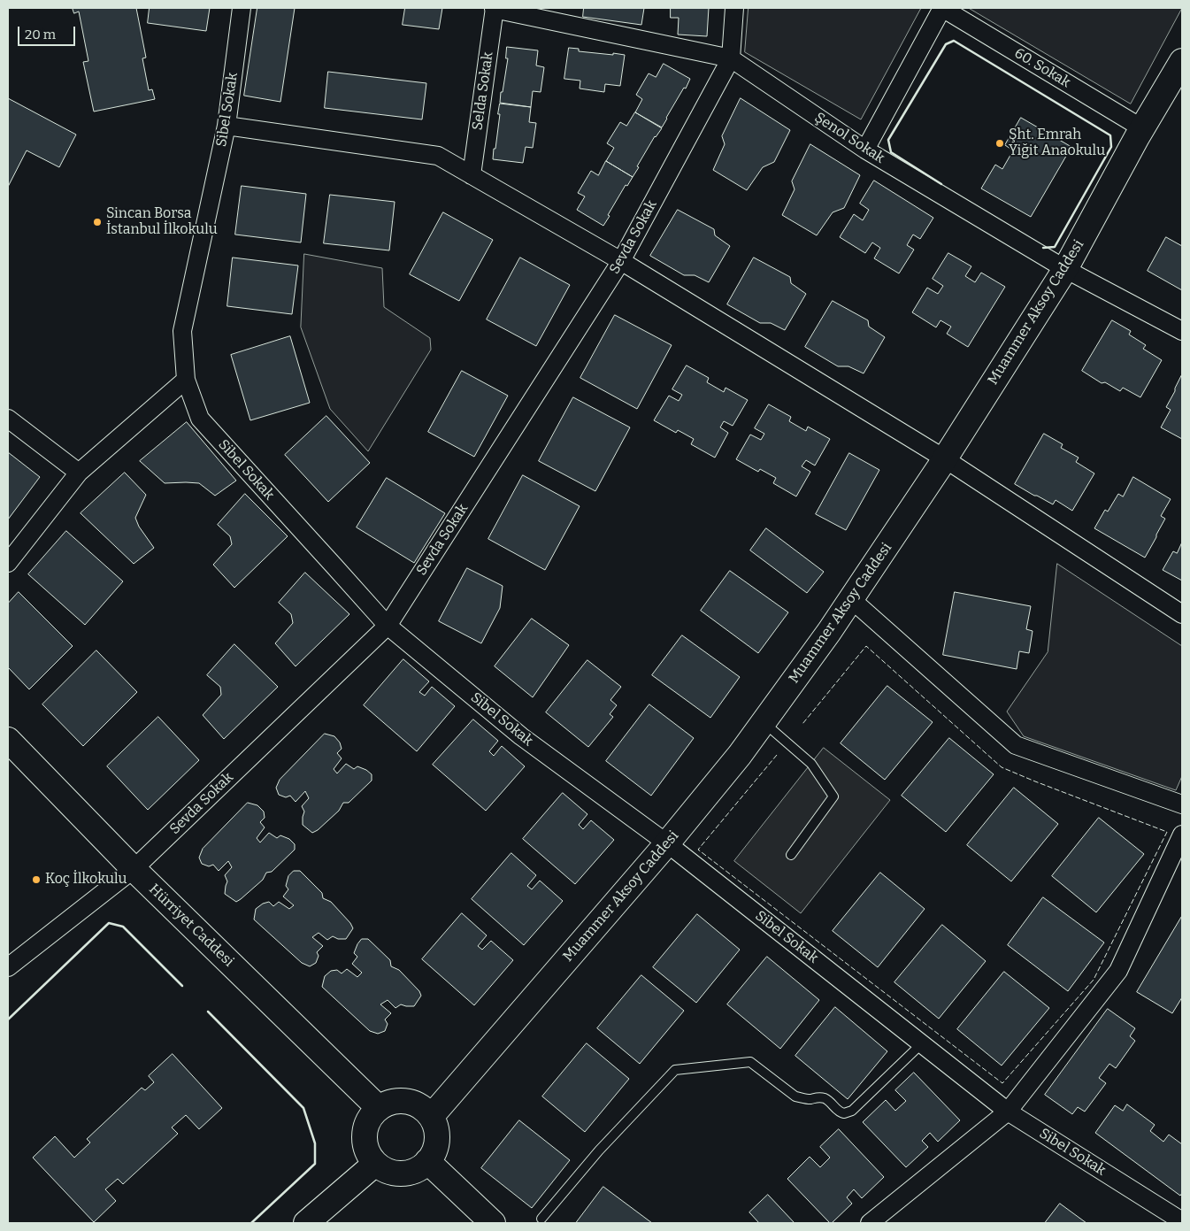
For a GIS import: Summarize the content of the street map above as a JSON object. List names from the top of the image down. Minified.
{"streets":{"street":["60. Sokak","Selda Sokak","Sibel Sokak","Şenol Sokak","Sevda Sokak","Muammer Aksoy Caddesi","Hürriyet Caddesi"]},"crossings":[["60. Sokak","Muammer Aksoy Caddesi"],["Selda Sokak","Şenol Sokak"],["Sibel Sokak","Sevda Sokak"],["Sibel Sokak","Muammer Aksoy Caddesi"],["Şenol Sokak","Sevda Sokak"],["Şenol Sokak","Muammer Aksoy Caddesi"],["Sevda Sokak","Hürriyet Caddesi"],["Muammer Aksoy Caddesi","Hürriyet Caddesi"]],"places":["Şht. Emrah Yiğit Anaokulu","Sincan Borsa İstanbul İlkokulu","Koç İlkokulu"],"scale_bar":"20 m"}
